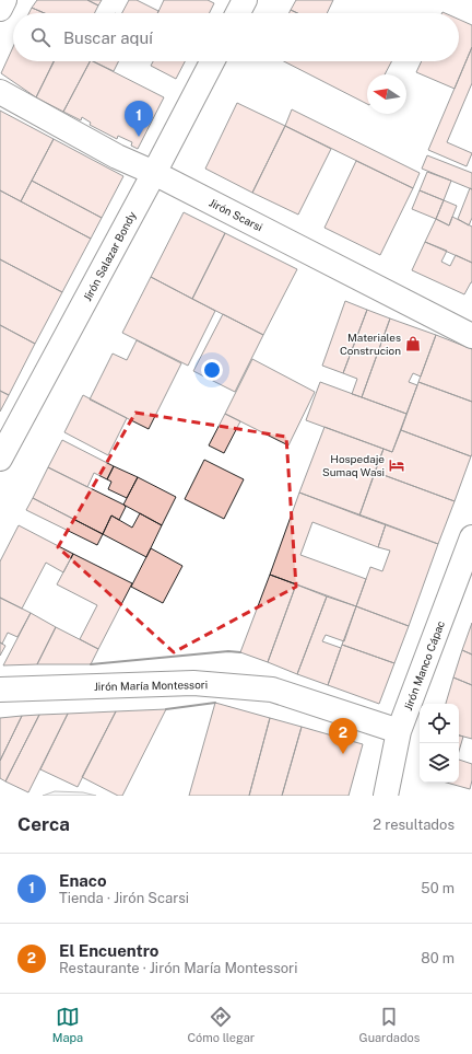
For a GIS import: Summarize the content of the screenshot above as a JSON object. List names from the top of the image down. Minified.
{"streets":{"street":["Jirón Scarsi","Jirón Salazar Bondy","Jirón Manco Cápac","Jirón María Montessori"]},"crossings":[["Jirón Scarsi","Jirón Salazar Bondy"],["Jirón Manco Cápac","Jirón María Montessori"]],"places":{"shop":["Materiales Construcion"],"hotel":["Hospedaje Sumaq Wasi"]},"north":"left","page":{"search":"Buscar aquí","pins":["1","2"],"heading":["Cerca","2 resultados"],"list":[{"mark":"1","name":"Enaco","note":"Tienda · Jirón Scarsi","value":"50 m"},{"mark":"2","name":"El Encuentro","note":"Restaurante · Jirón María Montessori","value":"80 m"}],"nav":["Mapa","Cómo llegar","Guardados"]}}
